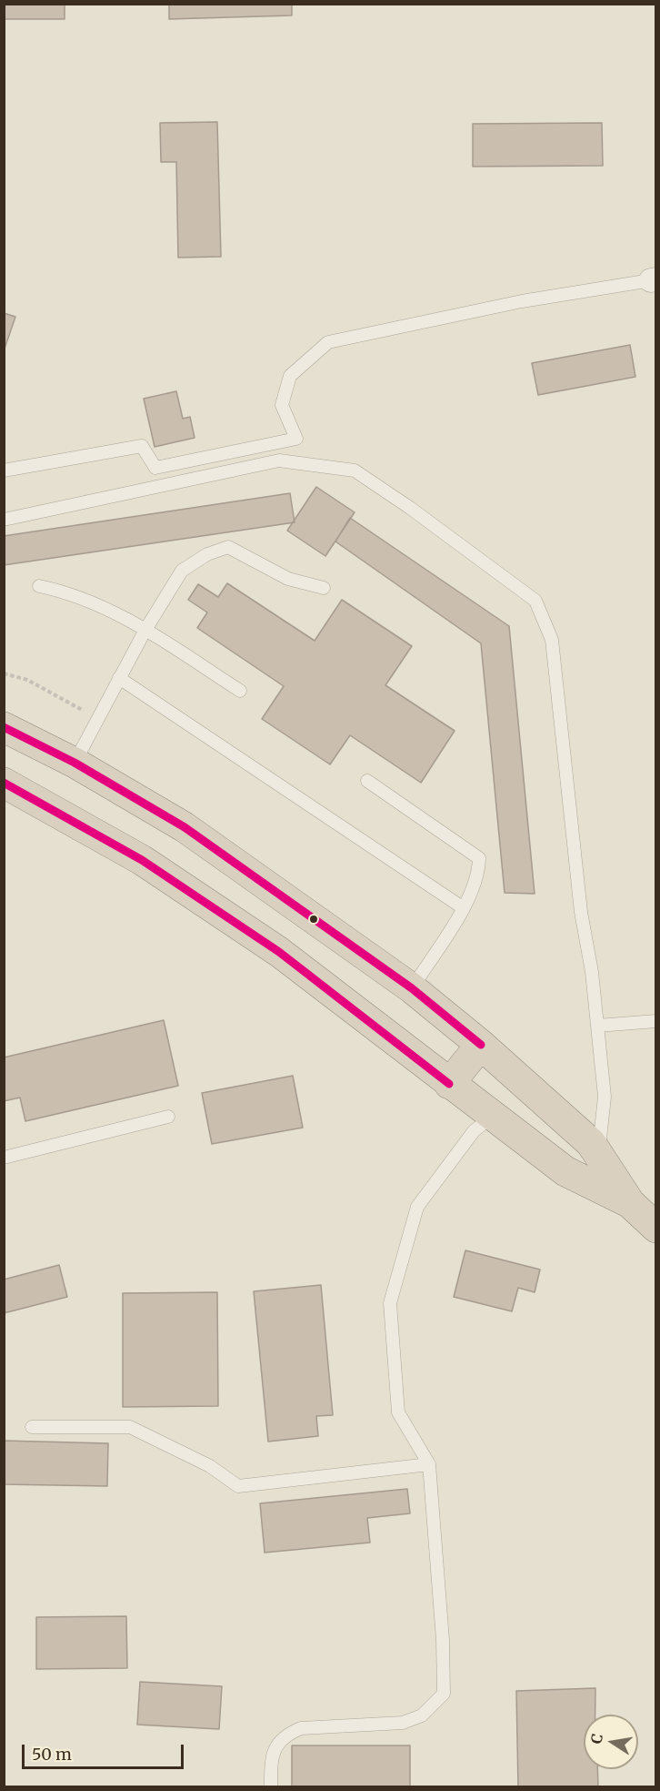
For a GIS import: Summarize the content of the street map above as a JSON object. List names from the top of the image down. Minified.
{"scale_bar":"50 m","north":"left"}
